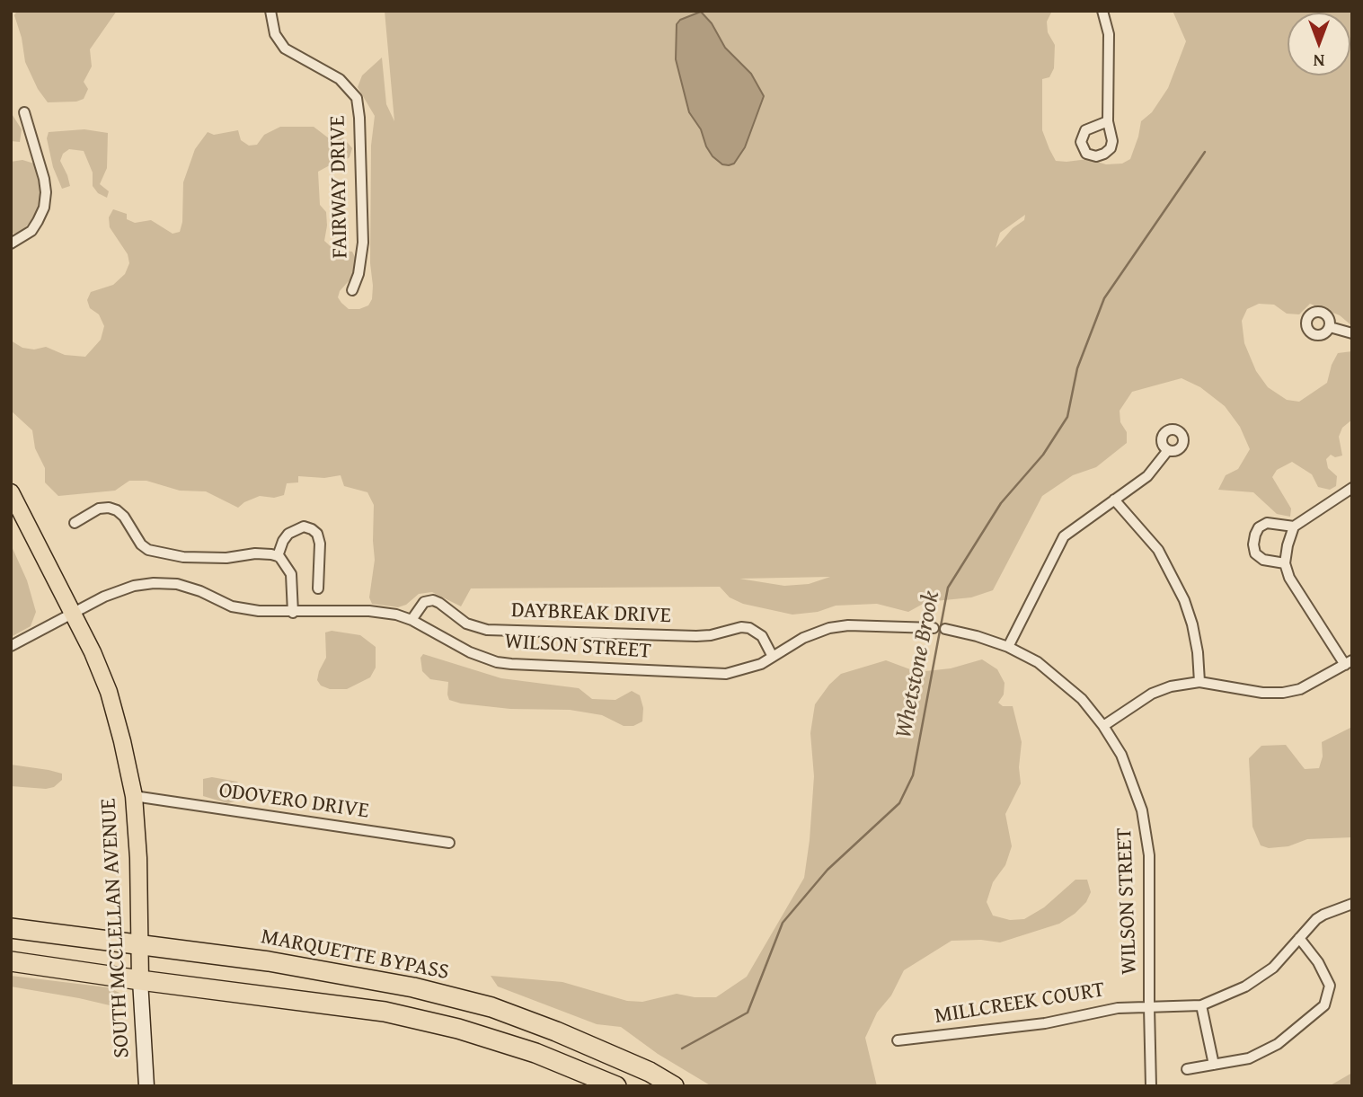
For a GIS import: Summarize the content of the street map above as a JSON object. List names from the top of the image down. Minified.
{"streets":{"highway":["MARQUETTE BYPASS"],"main road":["SOUTH MCCLELLAN AVENUE"],"street":["FAIRWAY DRIVE","DAYBREAK DRIVE","WILSON STREET","ODOVERO DRIVE","MILLCREEK COURT"]},"crossings":[["DAYBREAK DRIVE","WILSON STREET"],["WILSON STREET","SOUTH MCCLELLAN AVENUE"],["WILSON STREET","MILLCREEK COURT"],["ODOVERO DRIVE","SOUTH MCCLELLAN AVENUE"],["SOUTH MCCLELLAN AVENUE","MARQUETTE BYPASS"]],"water":["Whetstone Brook"],"north":"bottom"}
